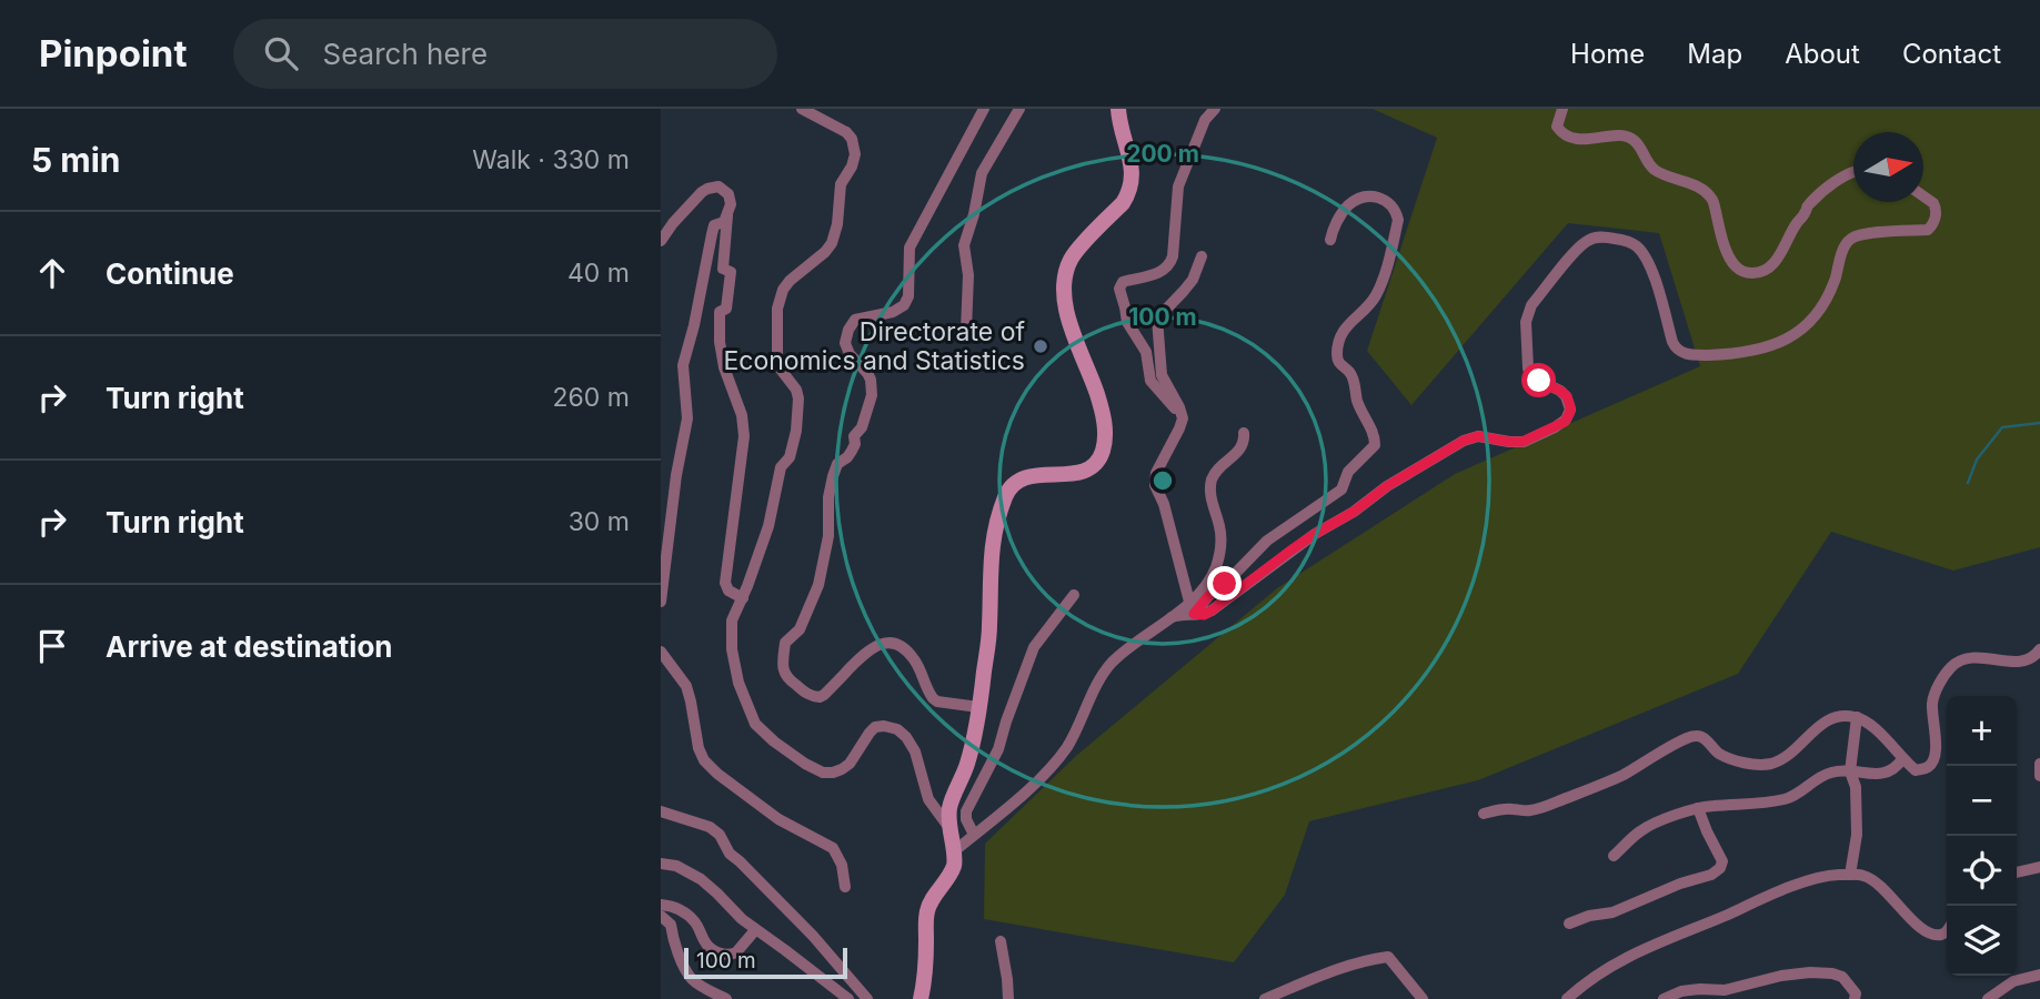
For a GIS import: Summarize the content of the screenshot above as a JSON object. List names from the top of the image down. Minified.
{"places":["Directorate of Economics and Statistics"],"scale_bar":"100 m","north":"right","page":{"header":"Pinpoint","search":"Search here","nav":["Home","Map","About","Contact"],"heading":["5 min","Walk · 330 m"],"list":[["Continue","40 m"],["Turn right","260 m"],["Turn right","30 m"],"Arrive at destination"],"map_buttons":["+","−"],"scale":"100 m"},"rings":["200 m","100 m"]}
